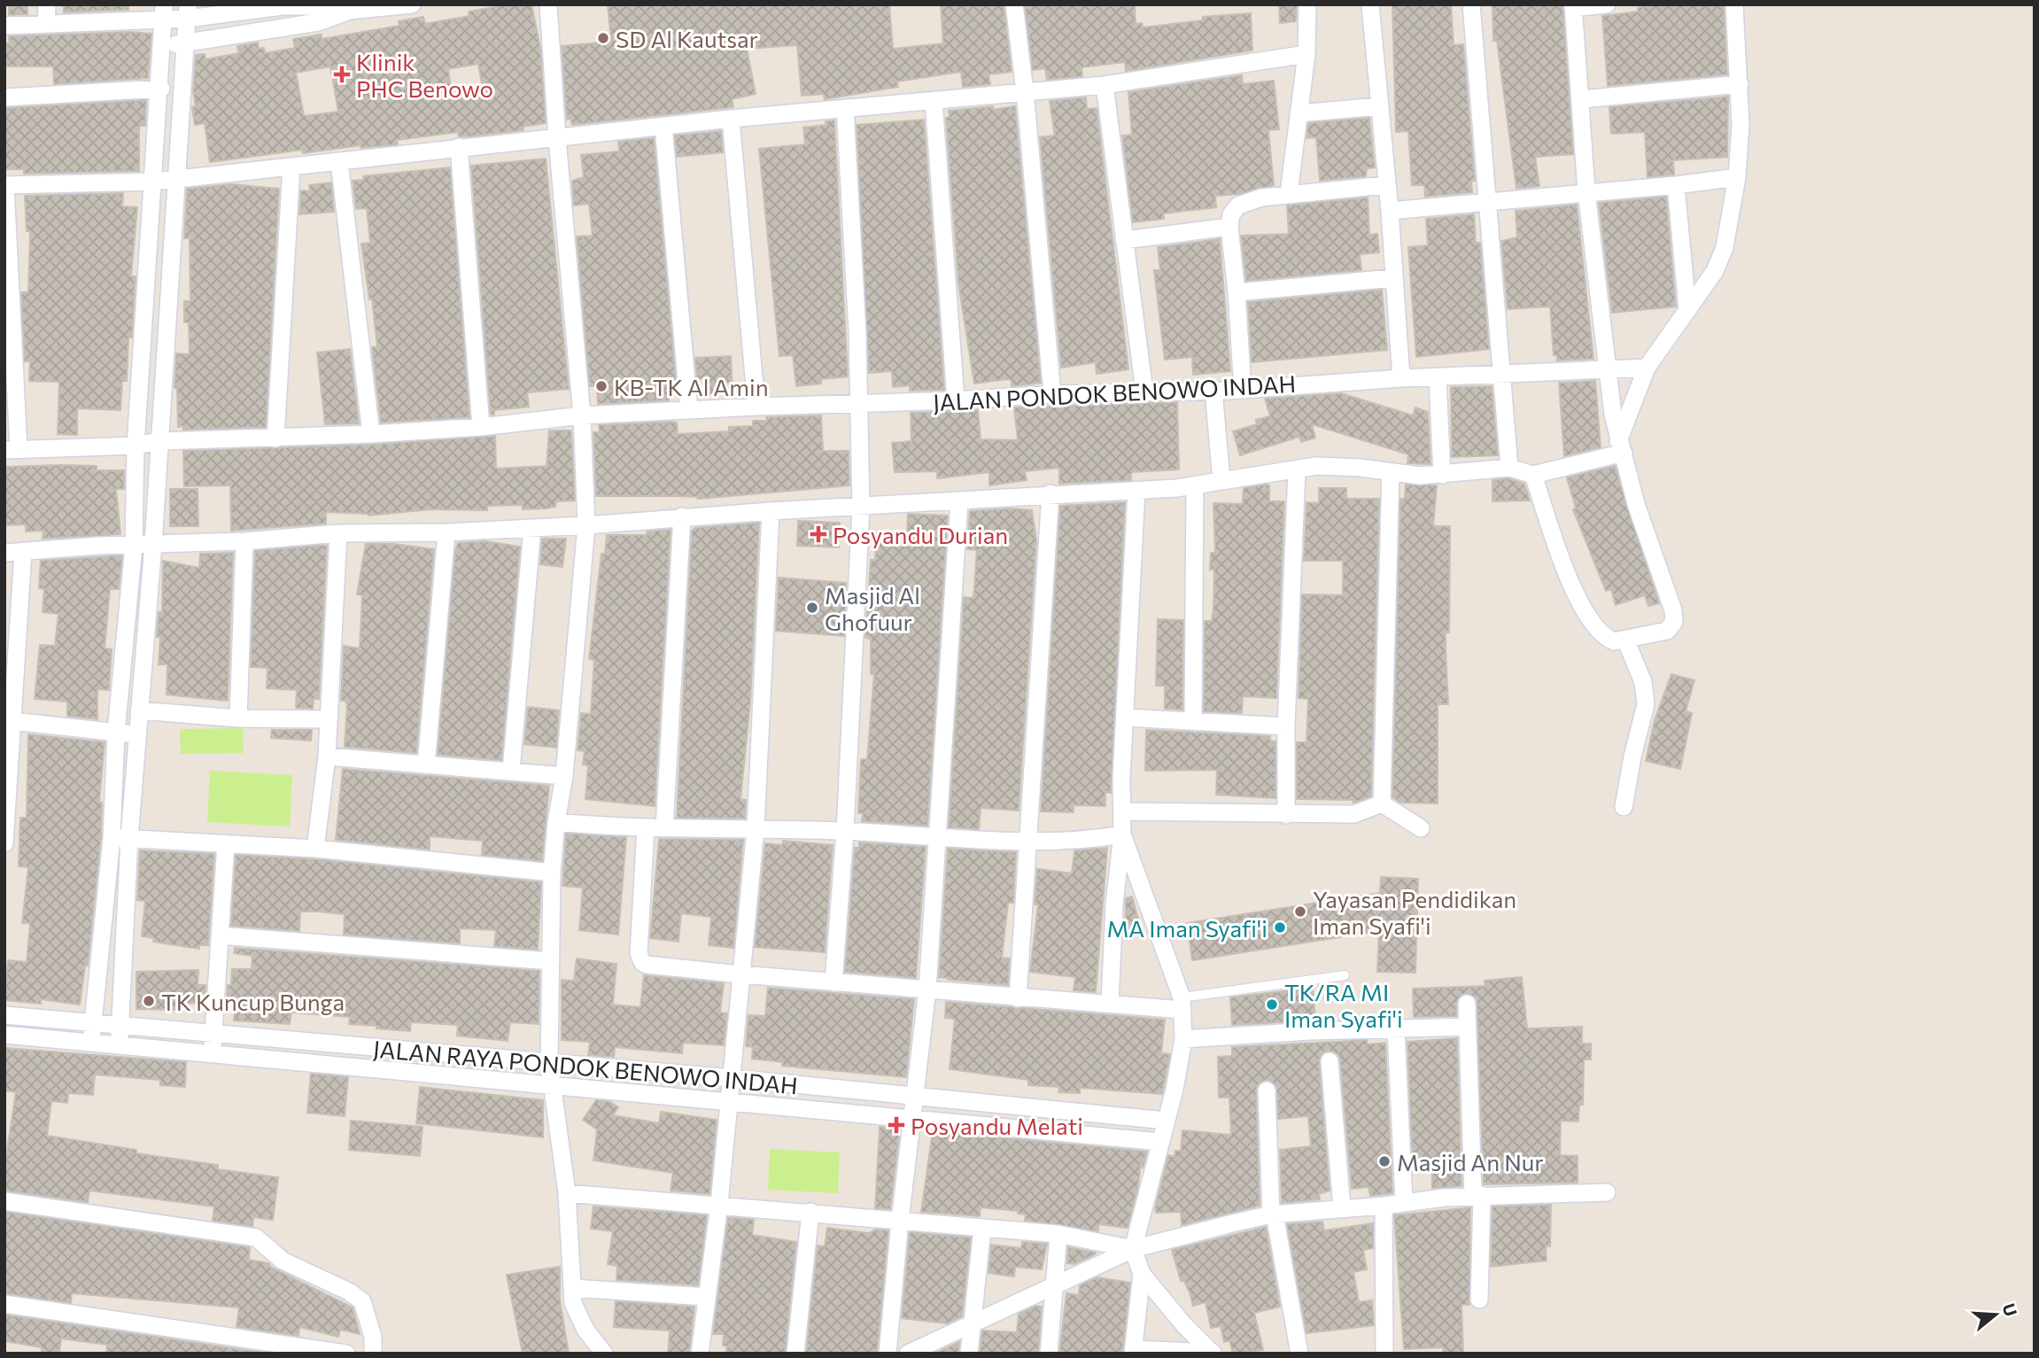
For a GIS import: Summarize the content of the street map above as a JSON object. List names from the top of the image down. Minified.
{"streets":{"street":["JALAN PONDOK BENOWO INDAH","JALAN RAYA PONDOK BENOWO INDAH"]},"places":{"other":["SD Al Kautsar","KB-TK Al Amin","Masjid Al Ghofuur","Yayasan Pendidikan Iman Syafi'i","MA Iman Syafi'i","TK Kuncup Bunga","TK/RA MI Iman Syafi'i","Masjid An Nur"],"health":["Klinik PHC Benowo","Posyandu Durian","Posyandu Melati"]},"north":"right"}
